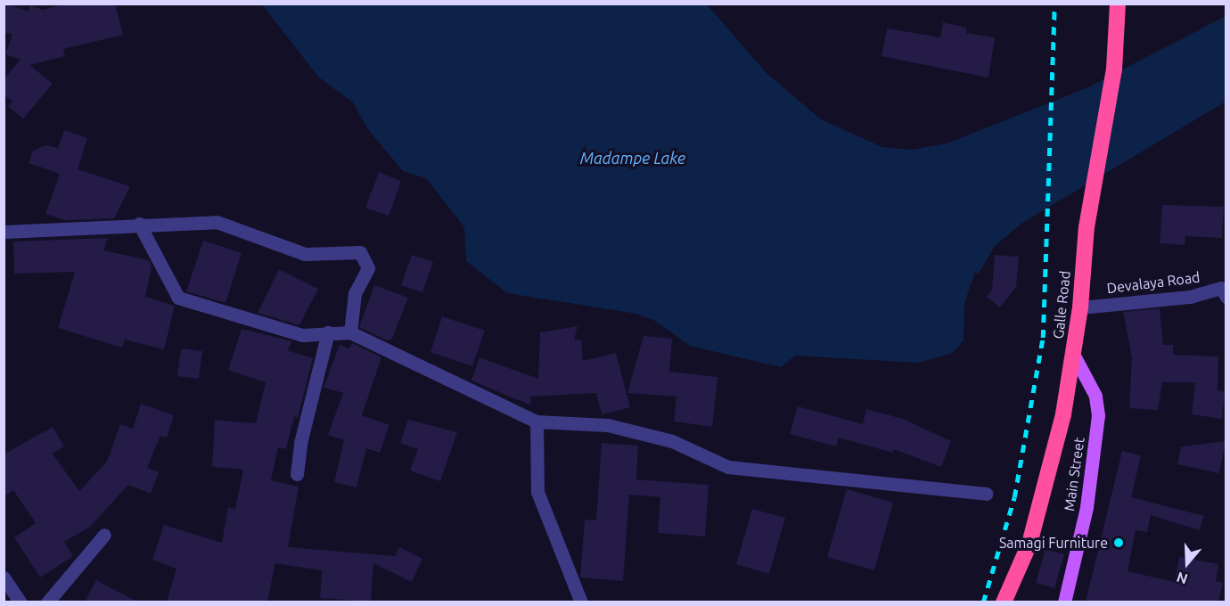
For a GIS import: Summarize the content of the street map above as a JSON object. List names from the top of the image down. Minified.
{"streets":{"highway":["Galle Road"],"main road":["Main Street"],"street":["Devalaya Road"]},"crossings":[["Devalaya Road","Galle Road"],["Galle Road","Main Street"]],"water":["Madampe Lake"],"places":["Samagi Furniture"],"north":"bottom"}
